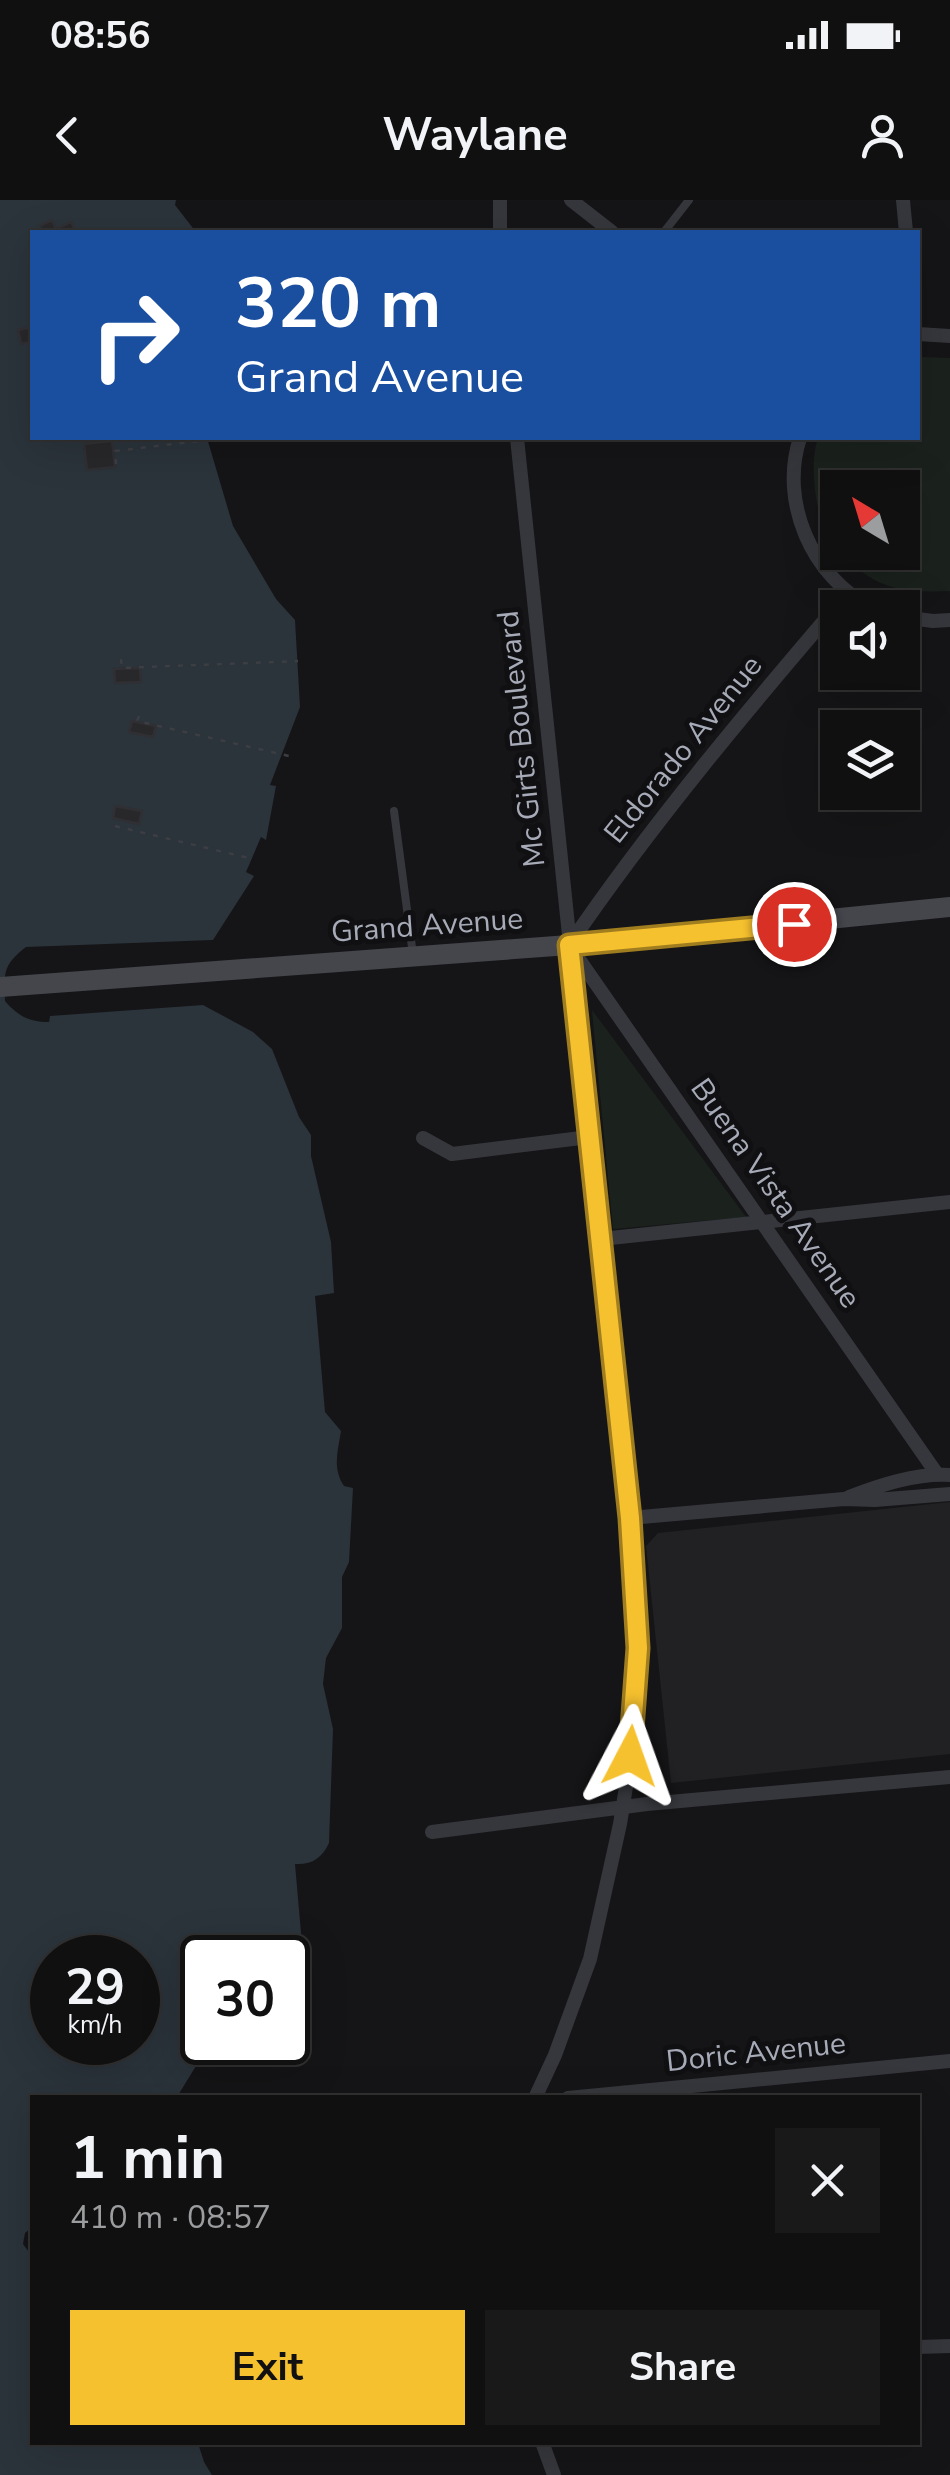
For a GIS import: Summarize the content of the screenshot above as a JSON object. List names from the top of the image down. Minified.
{"streets":{"main road":["Grand Avenue"],"street":["Mc Girts Boulevard","Eldorado Avenue","Buena Vista Avenue","Doric Avenue"]},"crossings":[["Mc Girts Boulevard","Eldorado Avenue"],["Mc Girts Boulevard","Grand Avenue"],["Mc Girts Boulevard","Buena Vista Avenue"],["Eldorado Avenue","Grand Avenue"],["Eldorado Avenue","Buena Vista Avenue"],["Grand Avenue","Buena Vista Avenue"]],"north":"top left","page":{"status":"08:56","header":"Waylane","turn":["320 m","Grand Avenue"],"speed":"29 km/h","limit":"30","heading":["1 min","410 m · 08:57"],"buttons":["Exit","Share"]}}
